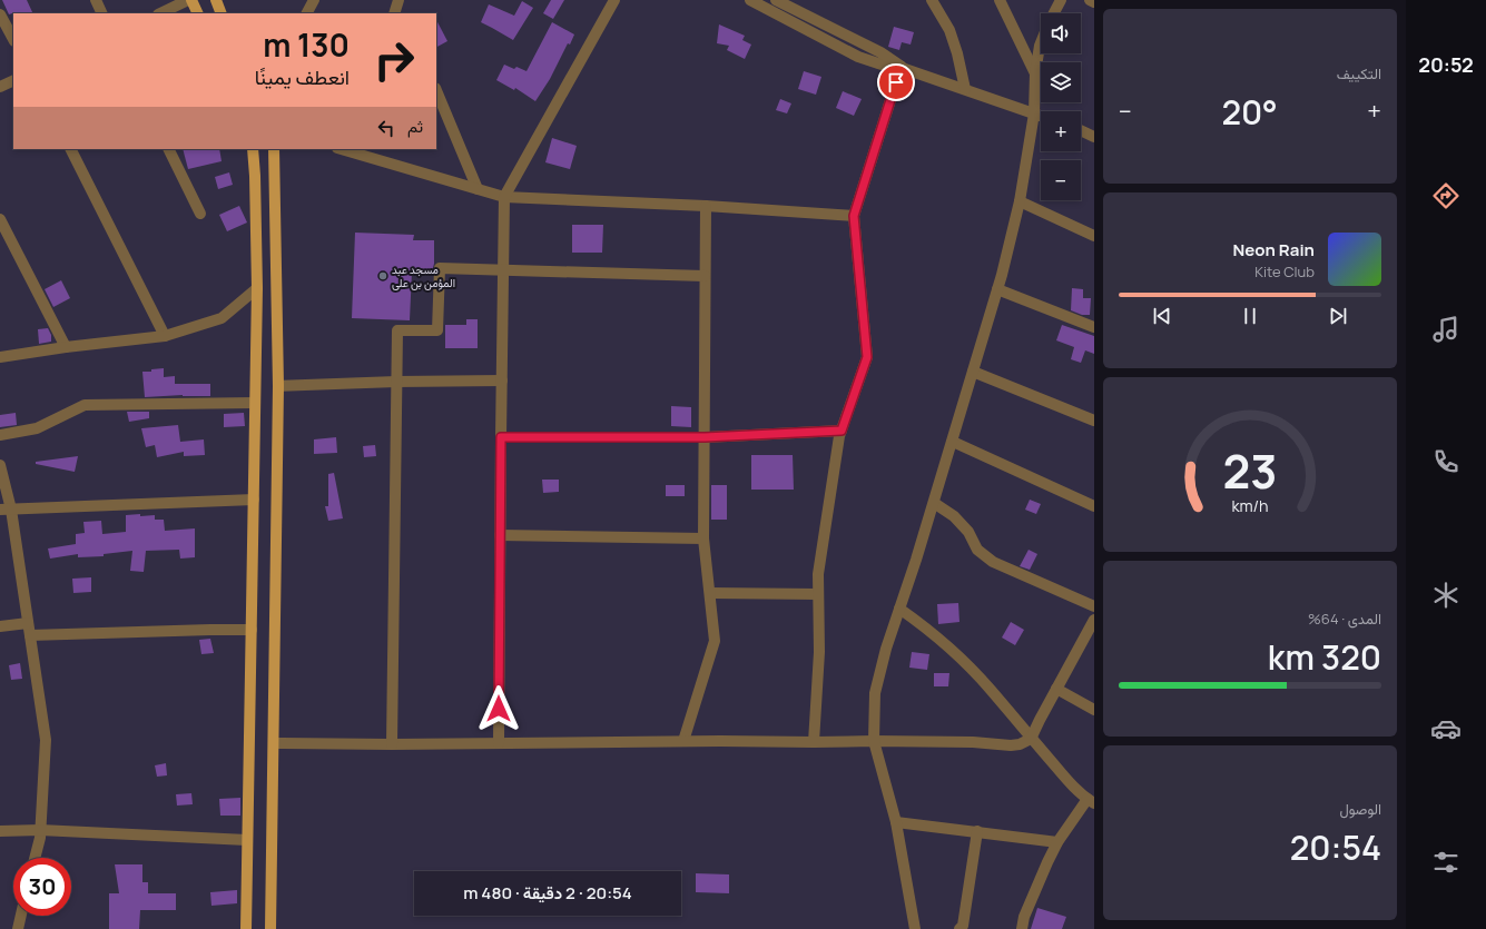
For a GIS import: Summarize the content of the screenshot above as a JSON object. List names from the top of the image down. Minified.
{"places":["مسجد عبد المؤمن بن على"],"page":{"tabs":"20:52","tile":["التكييف",["المدى · 64%","320 km"],["الوصول","20:54"]],"map_buttons":["+","−"],"turn":["130 m","انعطف يمينًا"],"heat":["−","20°","+"],"then":"ثم","song":["Neon Rain","Kite Club"],"limit":"30","trip":"20:54 · 2 دقيقة · 480 m","gauge":["23","km/h"]}}
